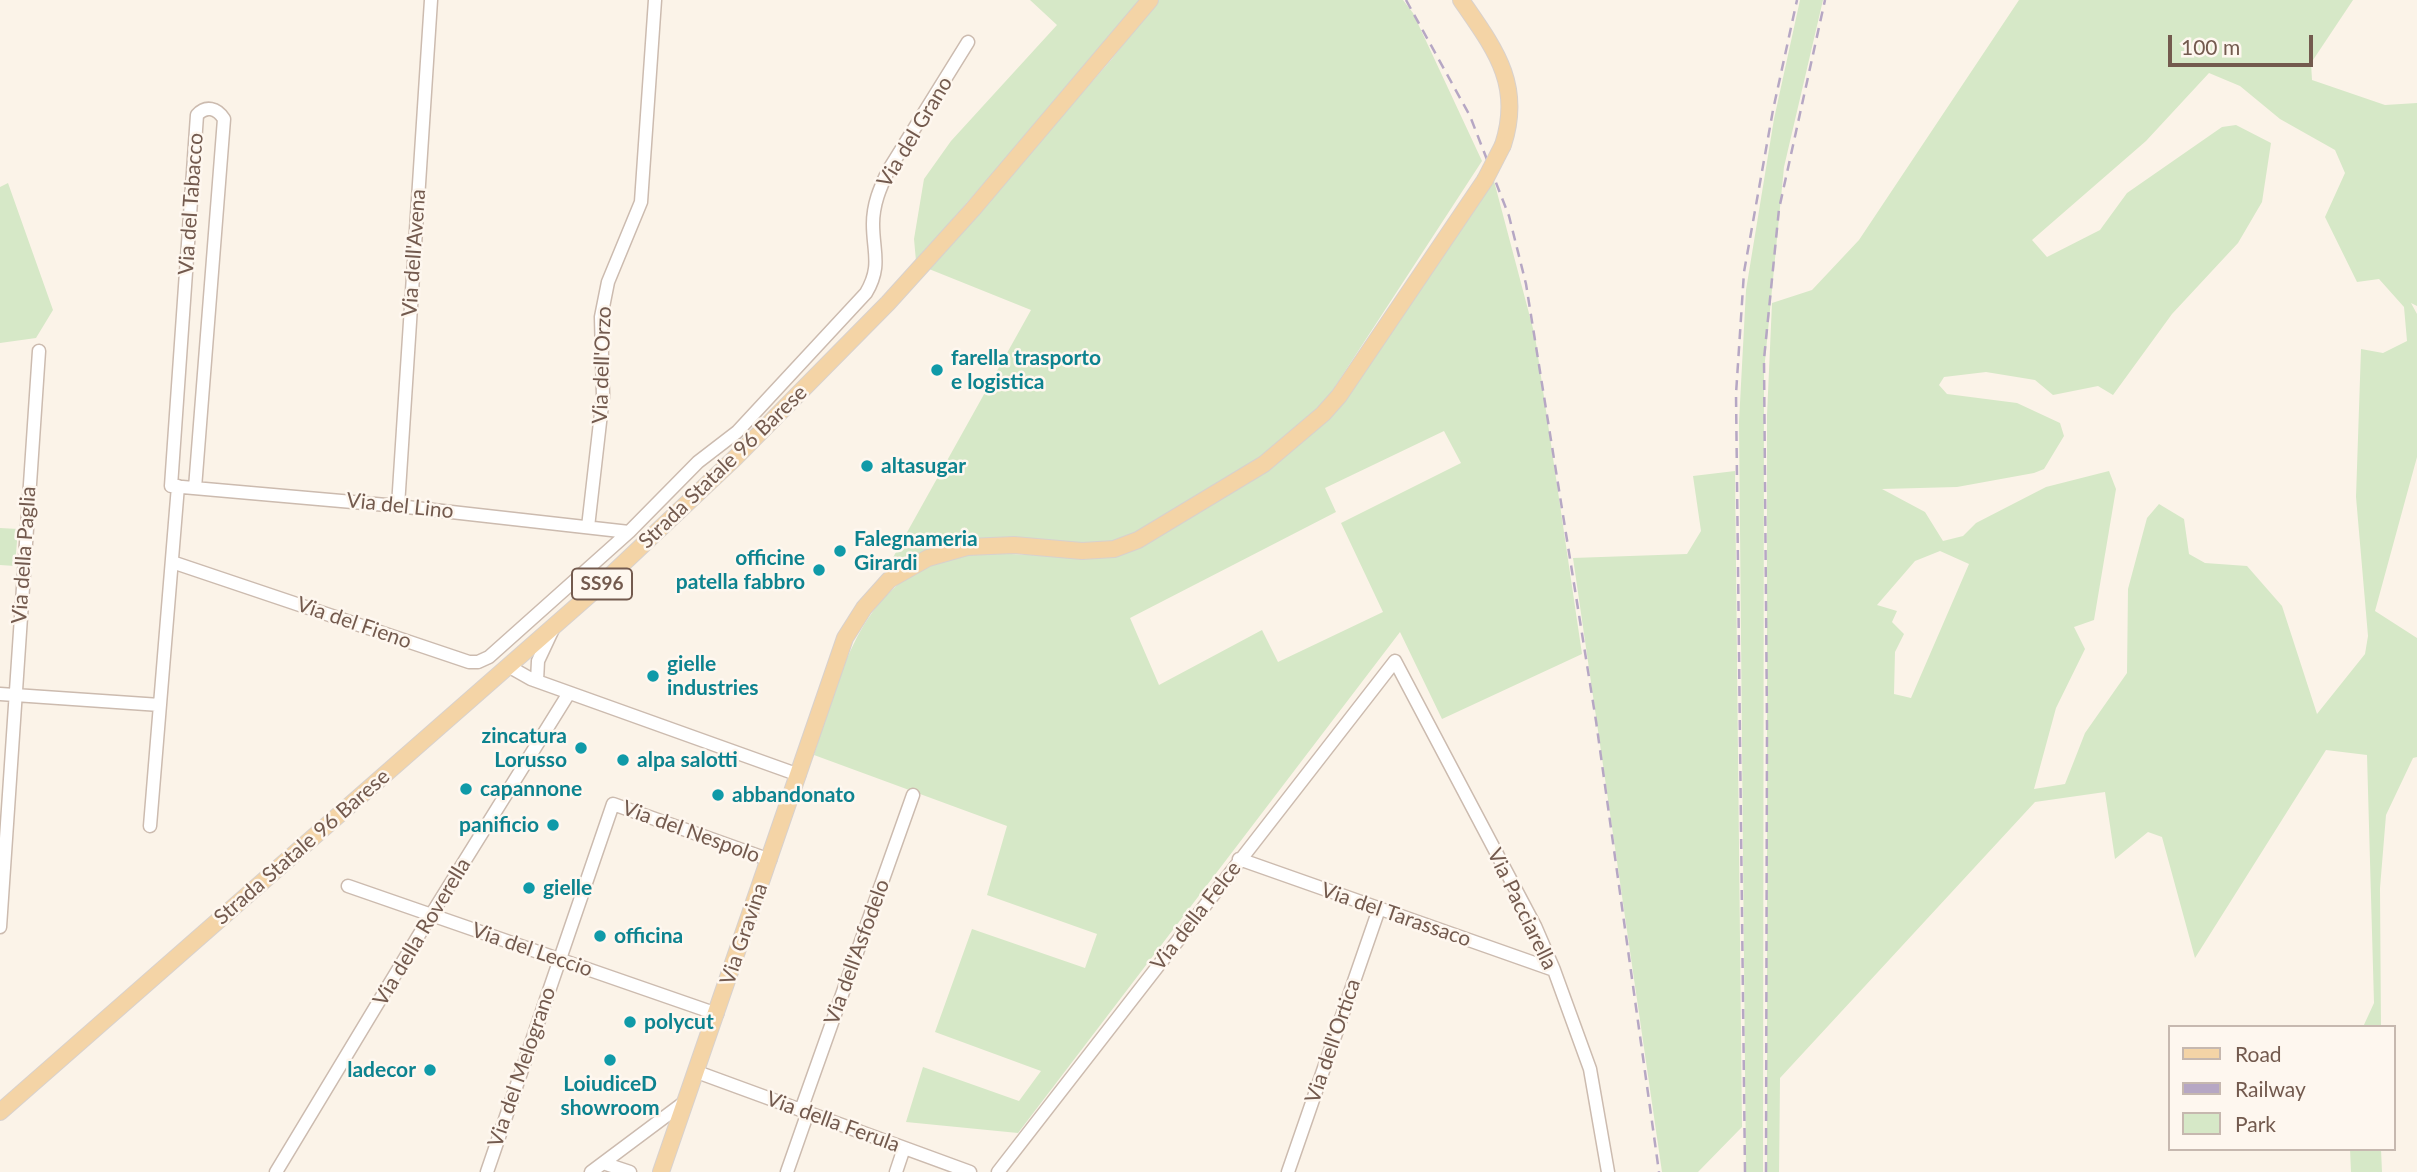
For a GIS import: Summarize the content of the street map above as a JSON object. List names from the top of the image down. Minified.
{"streets":{"main road":["Strada Statale 96 Barese","SS96","Via Gravina"],"street":["Via del Grano","Via del Tabacco","Via dell'Avena","Via dell'Orzo","Via del Lino","Via della Paglia","Via del Fieno","Via del Nespolo","Via Pacciarella","Via del Tarassaco","Via della Felce","Via della Roverella","Via del Leccio","Via dell'Asfodelo","Via dell'Ortica","Via del Melograno","Via della Ferula"]},"crossings":[["Via del Grano","Via del Lino"],["Via del Grano","Via del Fieno"],["Via del Tabacco","Via del Lino"],["Via del Tabacco","Via del Fieno"],["Via dell'Avena","Via del Lino"],["Via dell'Orzo","Via del Lino"],["Via del Nespolo","Via Gravina"],["Via del Nespolo","Via del Melograno"],["Via Pacciarella","Via del Tarassaco"],["Via Pacciarella","Via della Felce"],["Via del Tarassaco","Via della Felce"],["Via del Tarassaco","Via dell'Ortica"],["Via della Roverella","Via del Leccio"],["Via Gravina","Via del Leccio"],["Via Gravina","Via della Ferula"],["Via del Leccio","Via del Melograno"],["Via dell'Asfodelo","Via della Ferula"]],"places":["farella trasporto e logistica","altasugar","Falegnameria Girardi","officine patella fabbro","gielle industries","zincatura Lorusso","alpa salotti","capannone","abbandonato","panificio","gielle","officina","polycut","LoiudiceD showroom","ladecor"],"legend":["Road","Railway","Park"],"scale_bar":"100 m"}
